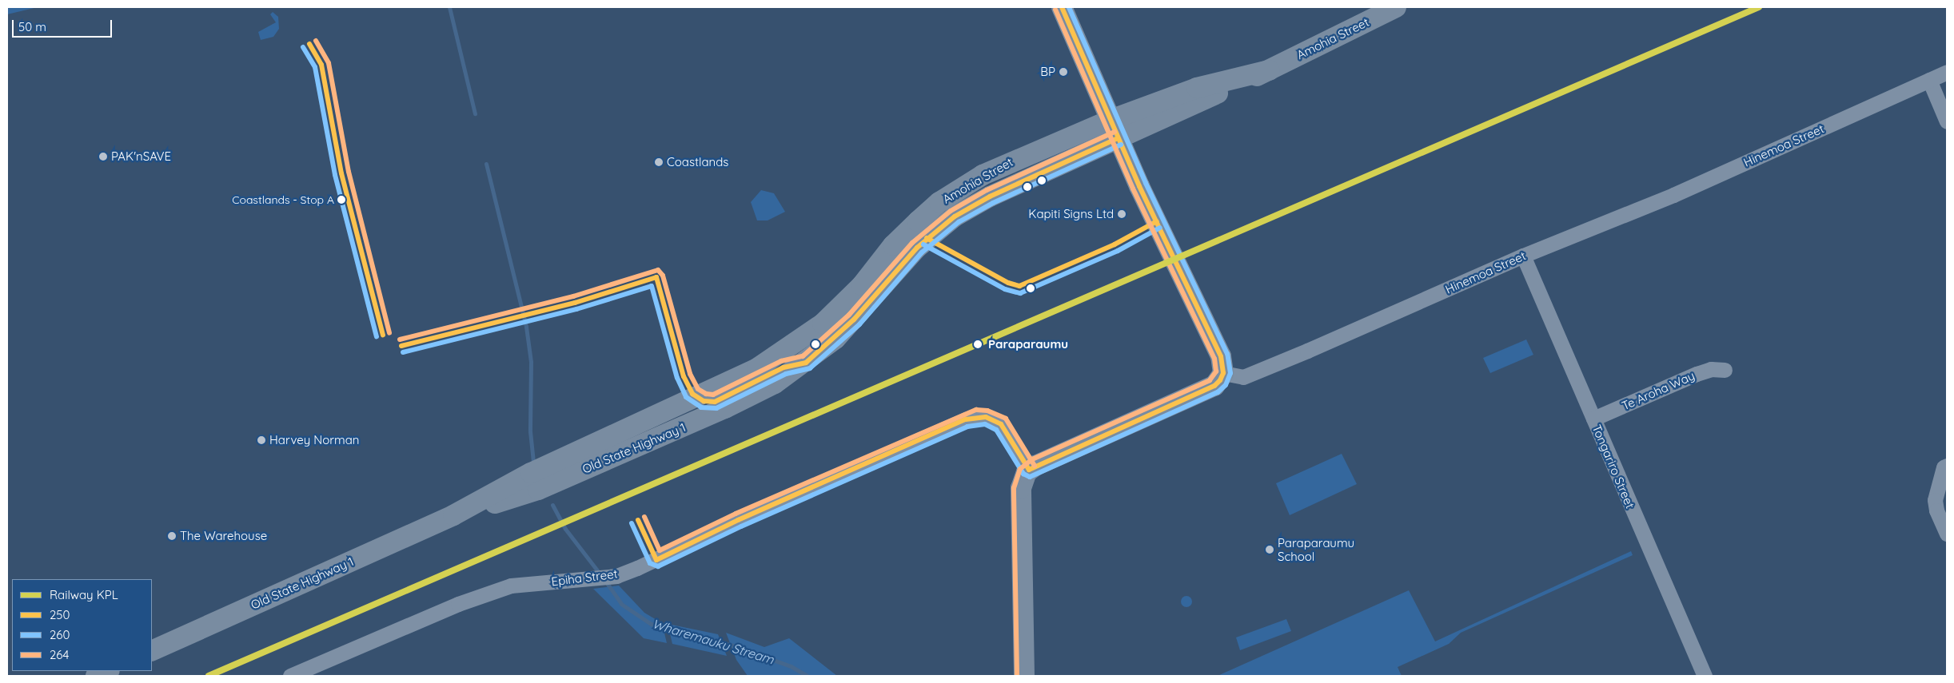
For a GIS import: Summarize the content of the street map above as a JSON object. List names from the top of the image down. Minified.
{"streets":{"main road":["Amohia Street","Old State Highway 1"],"street":["Hinemoa Street","Te Aroha Way","Tongariro Street","Epiha Street"]},"crossings":[["Amohia Street","Old State Highway 1"],["Hinemoa Street","Tongariro Street"],["Te Aroha Way","Tongariro Street"]],"water":["Wharemauku Stream"],"places":["BP","PAK'nSAVE","Coastlands","Coastlands - Stop A","Kapiti Signs Ltd","Paraparaumu","Harvey Norman","The Warehouse","Paraparaumu School"],"lines":["rail line KPL","transit line 250","transit line 260","transit line 264"],"legend":["Railway KPL","250","260","264"],"scale_bar":"50 m"}
